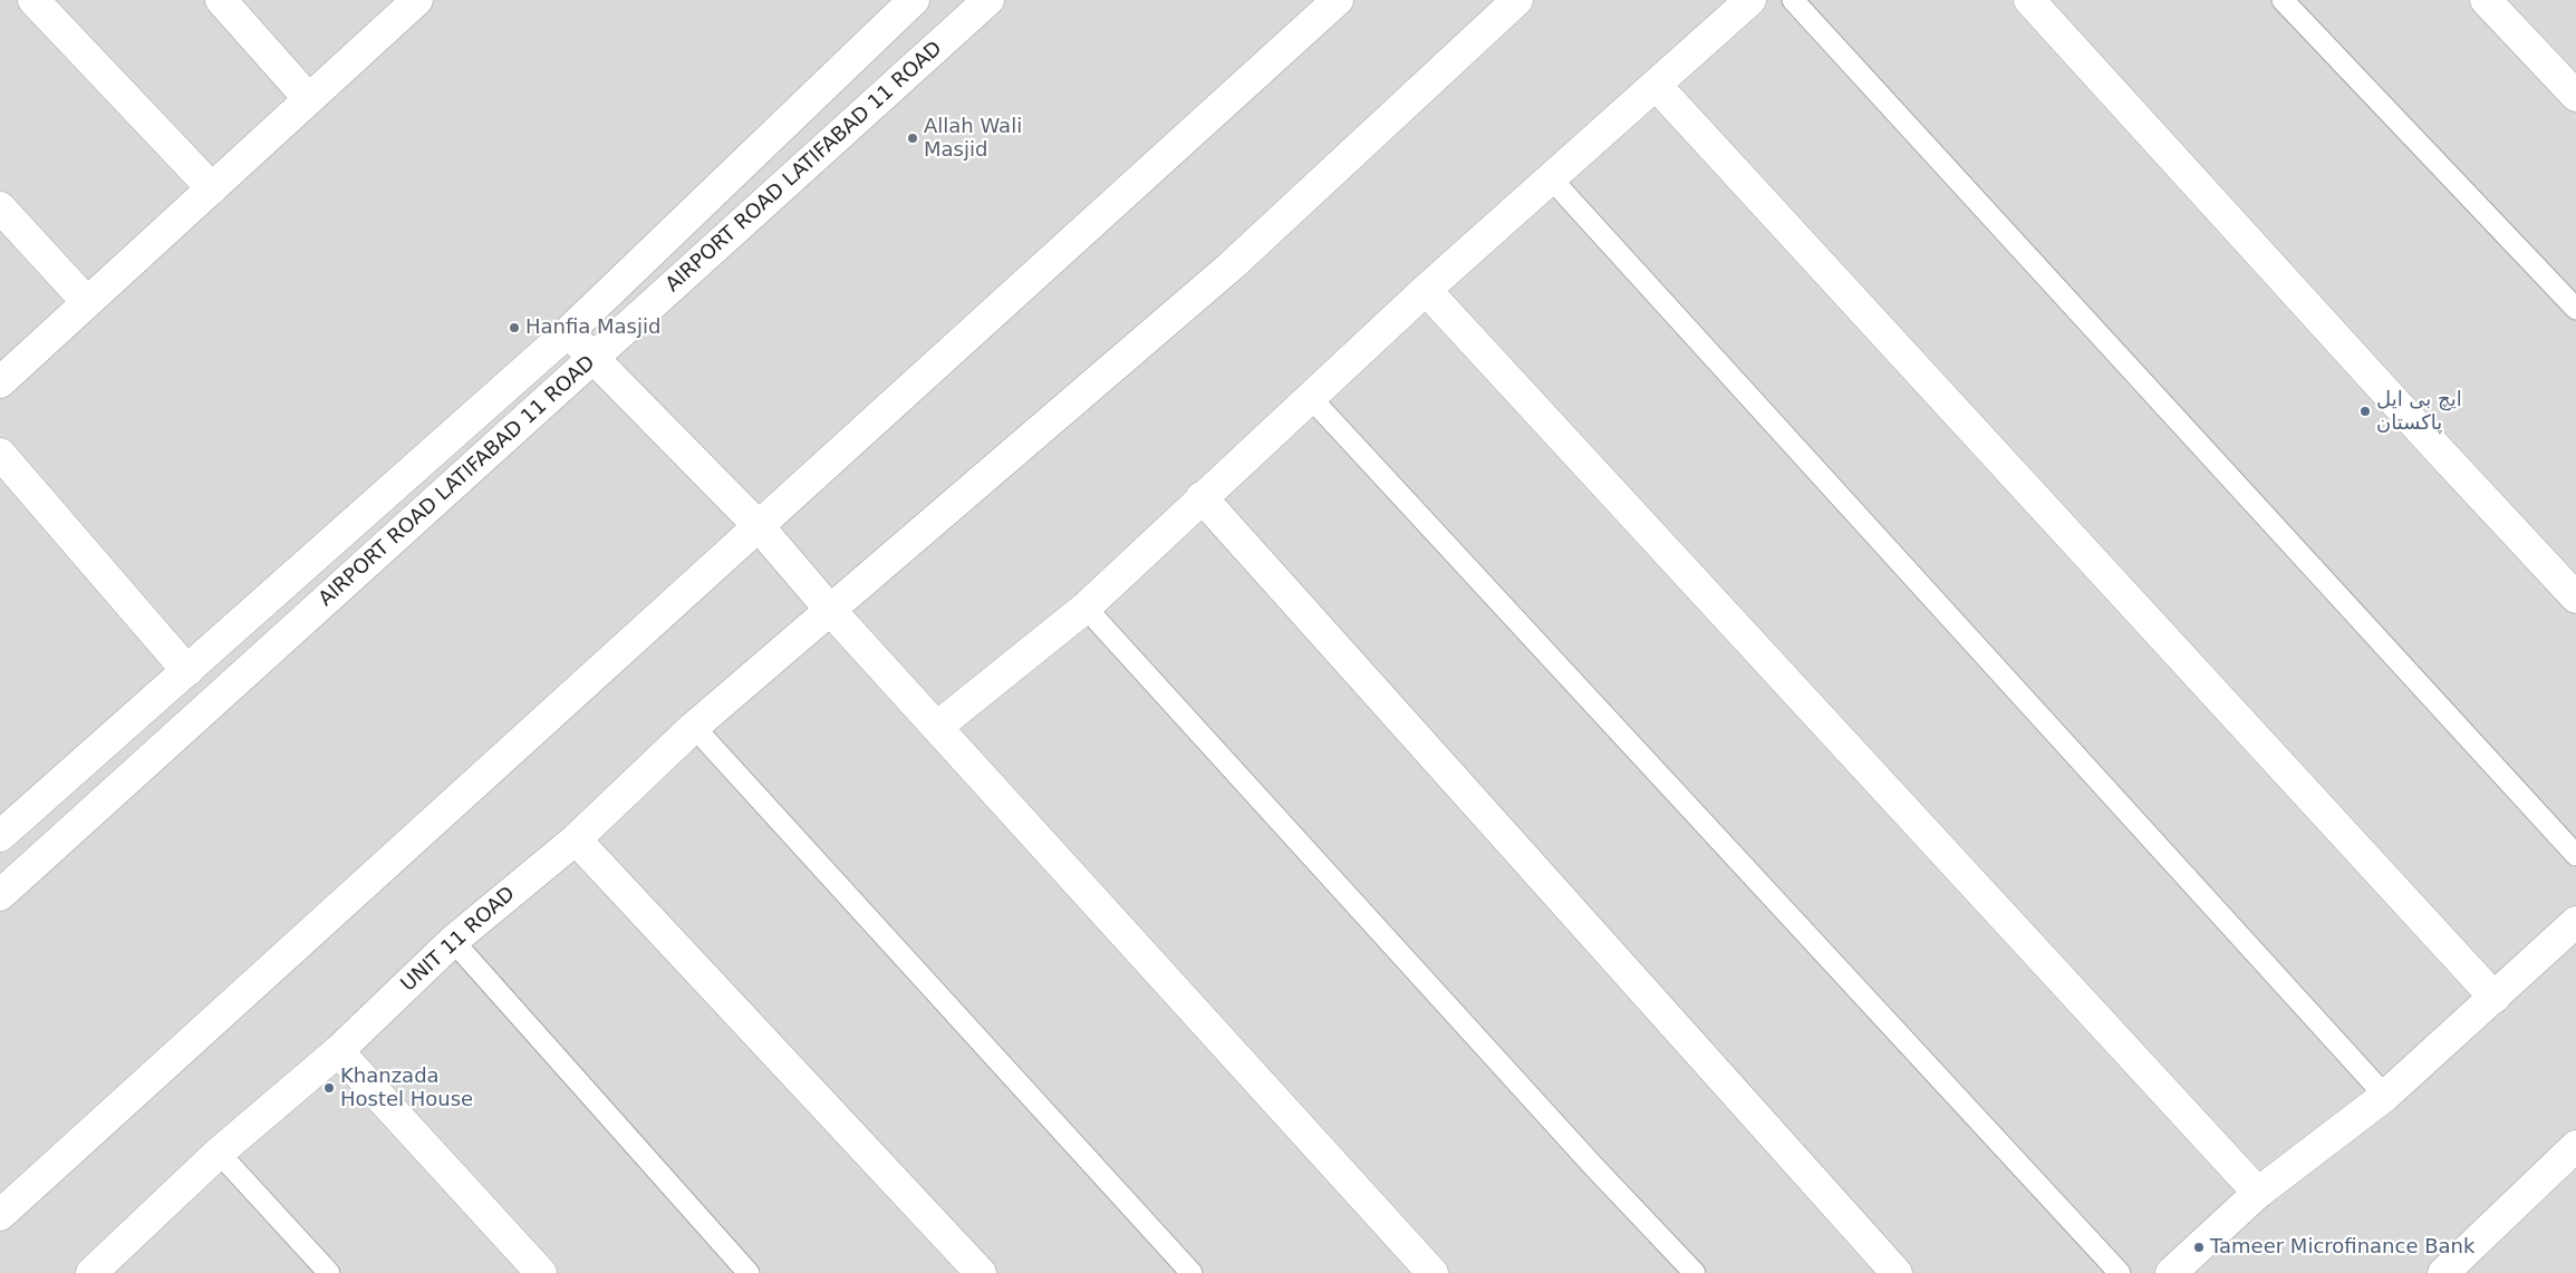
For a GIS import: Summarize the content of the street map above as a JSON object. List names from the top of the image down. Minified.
{"streets":{"street":["AIRPORT ROAD LATIFABAD 11 ROAD","UNIT 11 ROAD"]},"places":["Allah Wali Masjid","Hanfia Masjid","ایچ بی ایل پاکستان","Khanzada Hostel House","Tameer Microfinance Bank"]}
